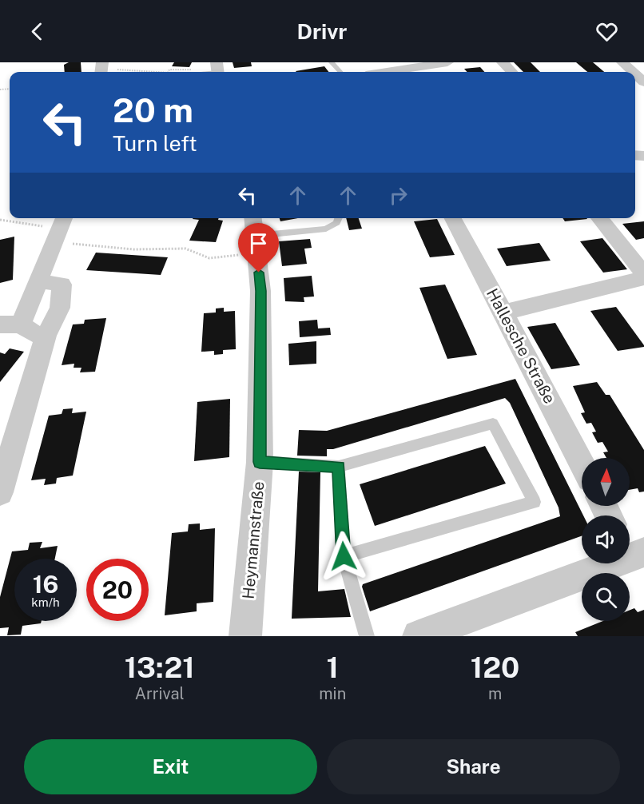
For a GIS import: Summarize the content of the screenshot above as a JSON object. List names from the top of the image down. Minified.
{"streets":{"street":["Hallesche Straße","Heymannstraße"]},"north":"top","page":{"header":"Drivr","turn":["20 m","Turn left"],"speed":"16 km/h","limit":"20","eta":["13:21","Arrival","1","min","120","m"],"buttons":["Exit","Share"]}}
